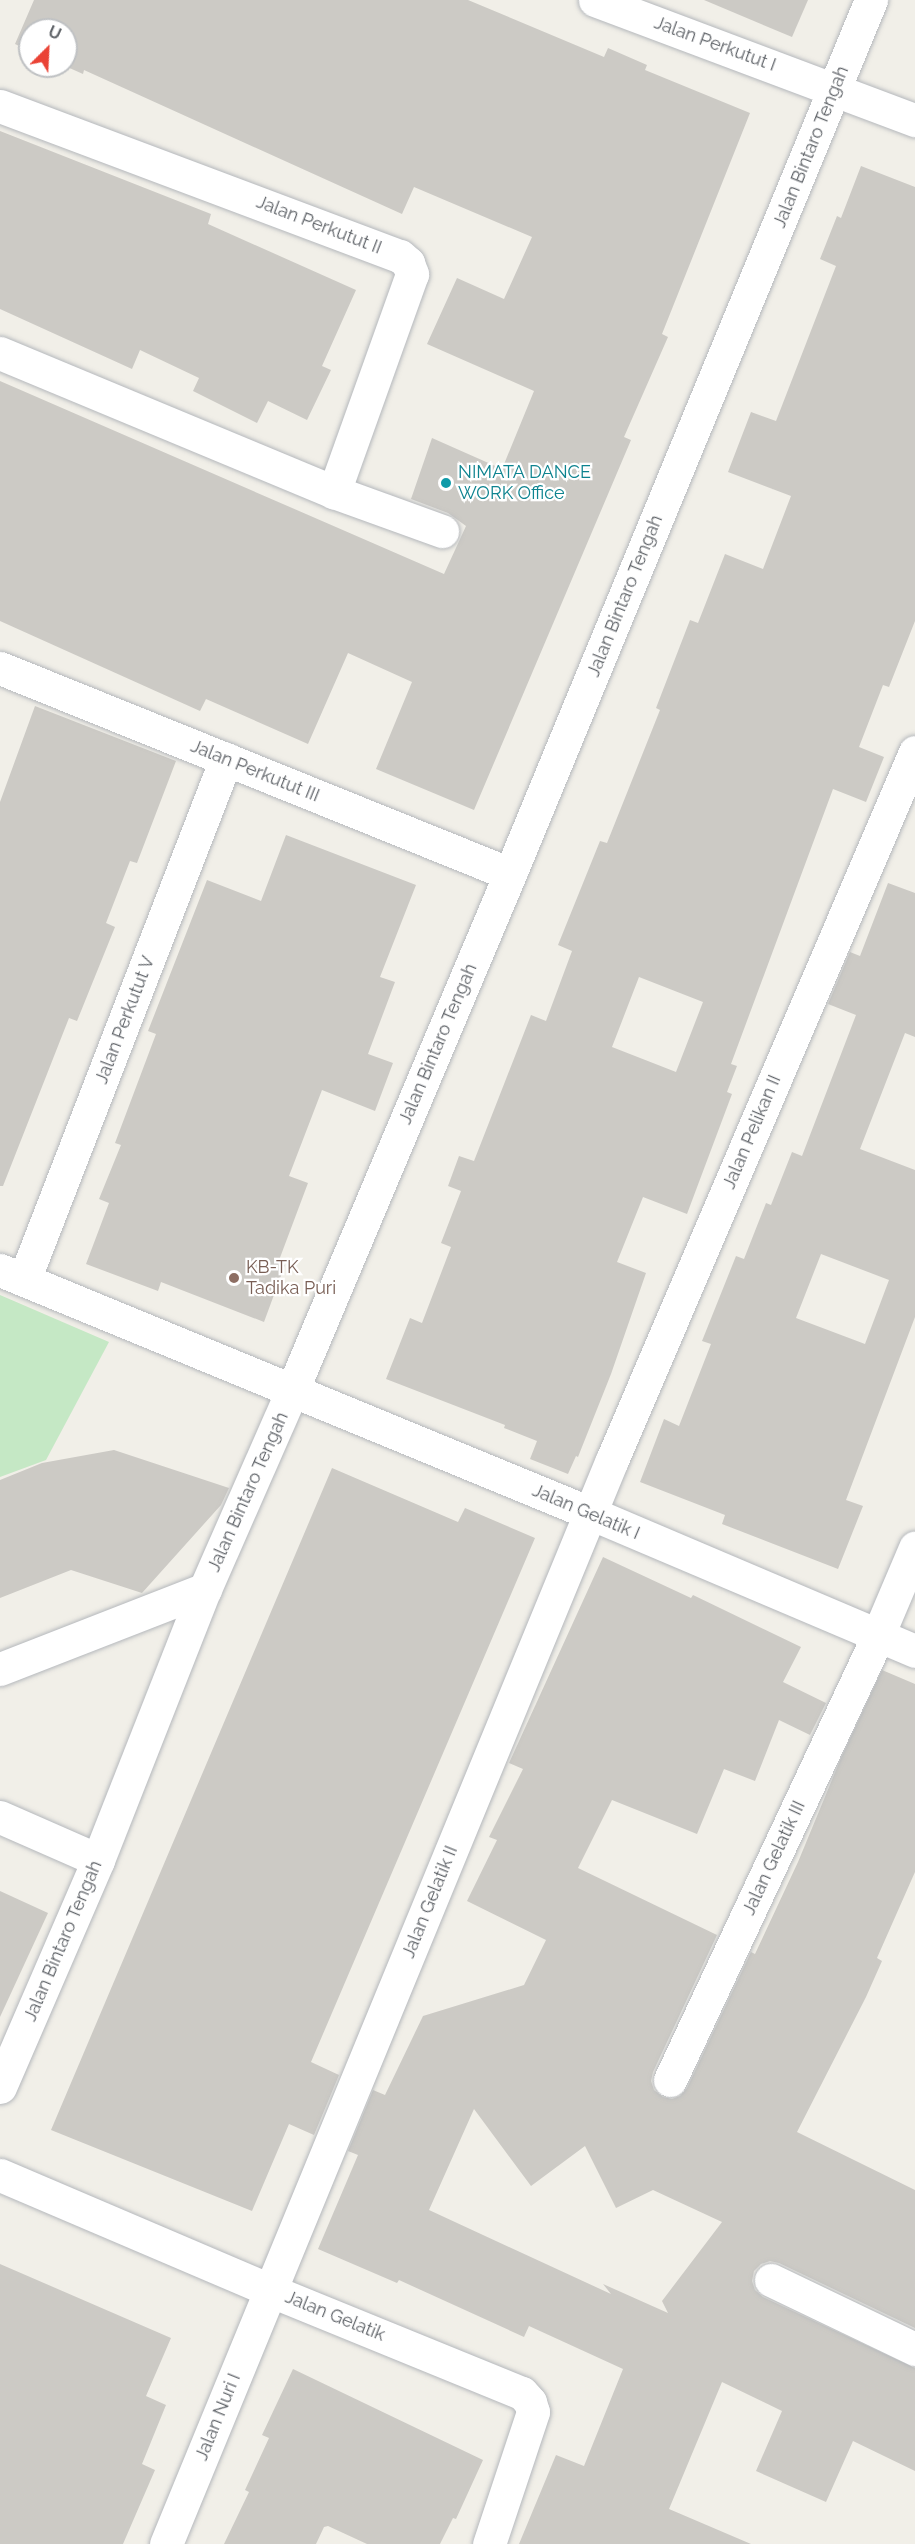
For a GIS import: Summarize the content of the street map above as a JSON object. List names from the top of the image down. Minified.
{"streets":{"street":["Jalan Perkutut I","Jalan Bintaro Tengah","Jalan Perkutut II","Jalan Perkutut III","Jalan Perkutut V","Jalan Pelikan II","Jalan Gelatik I","Jalan Gelatik III","Jalan Gelatik II","Jalan Gelatik","Jalan Nuri I"]},"crossings":[["Jalan Perkutut I","Jalan Bintaro Tengah"],["Jalan Bintaro Tengah","Jalan Perkutut III"],["Jalan Bintaro Tengah","Jalan Gelatik I"],["Jalan Perkutut III","Jalan Perkutut V"],["Jalan Perkutut V","Jalan Gelatik I"],["Jalan Pelikan II","Jalan Gelatik I"],["Jalan Pelikan II","Jalan Gelatik II"],["Jalan Gelatik I","Jalan Gelatik III"],["Jalan Gelatik I","Jalan Gelatik II"],["Jalan Gelatik II","Jalan Gelatik"],["Jalan Gelatik II","Jalan Nuri I"],["Jalan Gelatik","Jalan Nuri I"]],"places":["NIMATA DANCE WORK Office","KB-TK Tadika Puri"],"north":"top right"}
